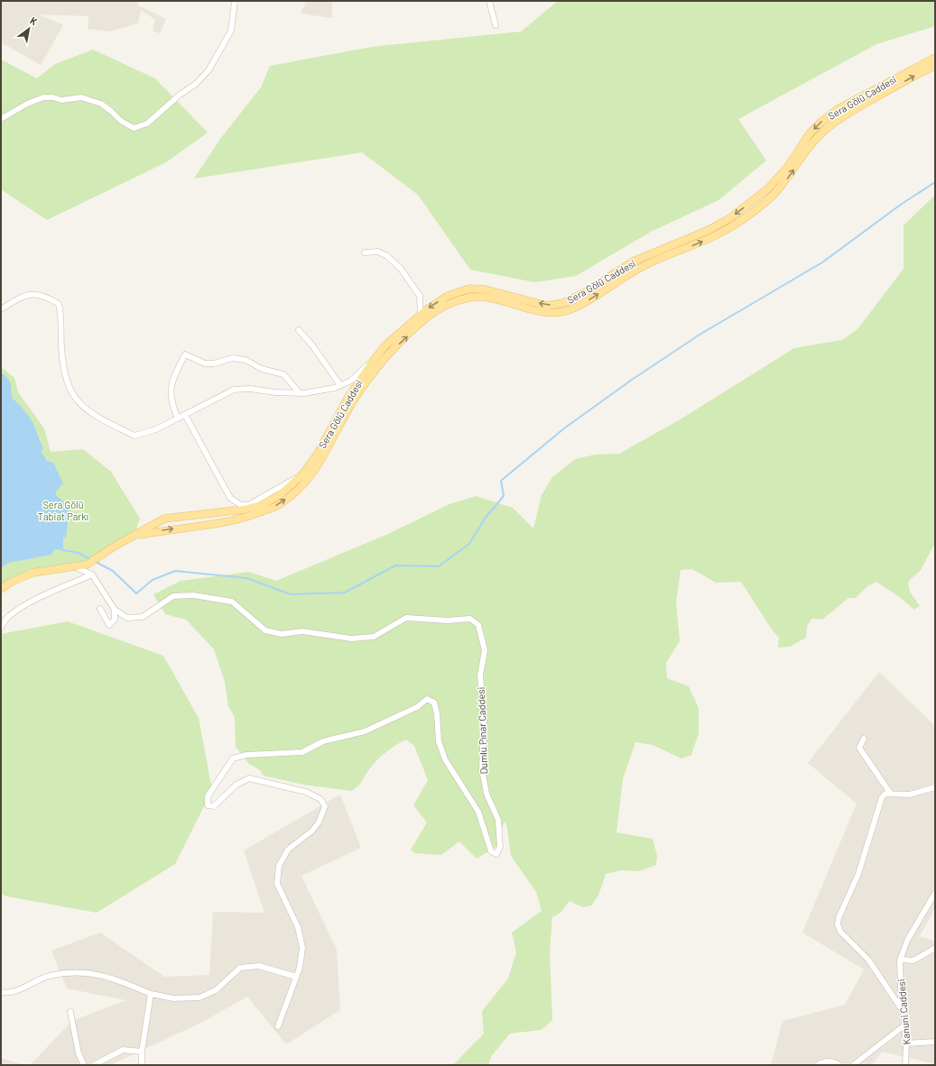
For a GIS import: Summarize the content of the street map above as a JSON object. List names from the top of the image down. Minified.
{"streets":{"main road":["Sera Gölü Caddesi"],"street":["Dumlu Pınar Caddesi","Kanuni Caddesi"]},"parks":["Sera Gölü Tabiat Parkı"],"north":"top right"}
